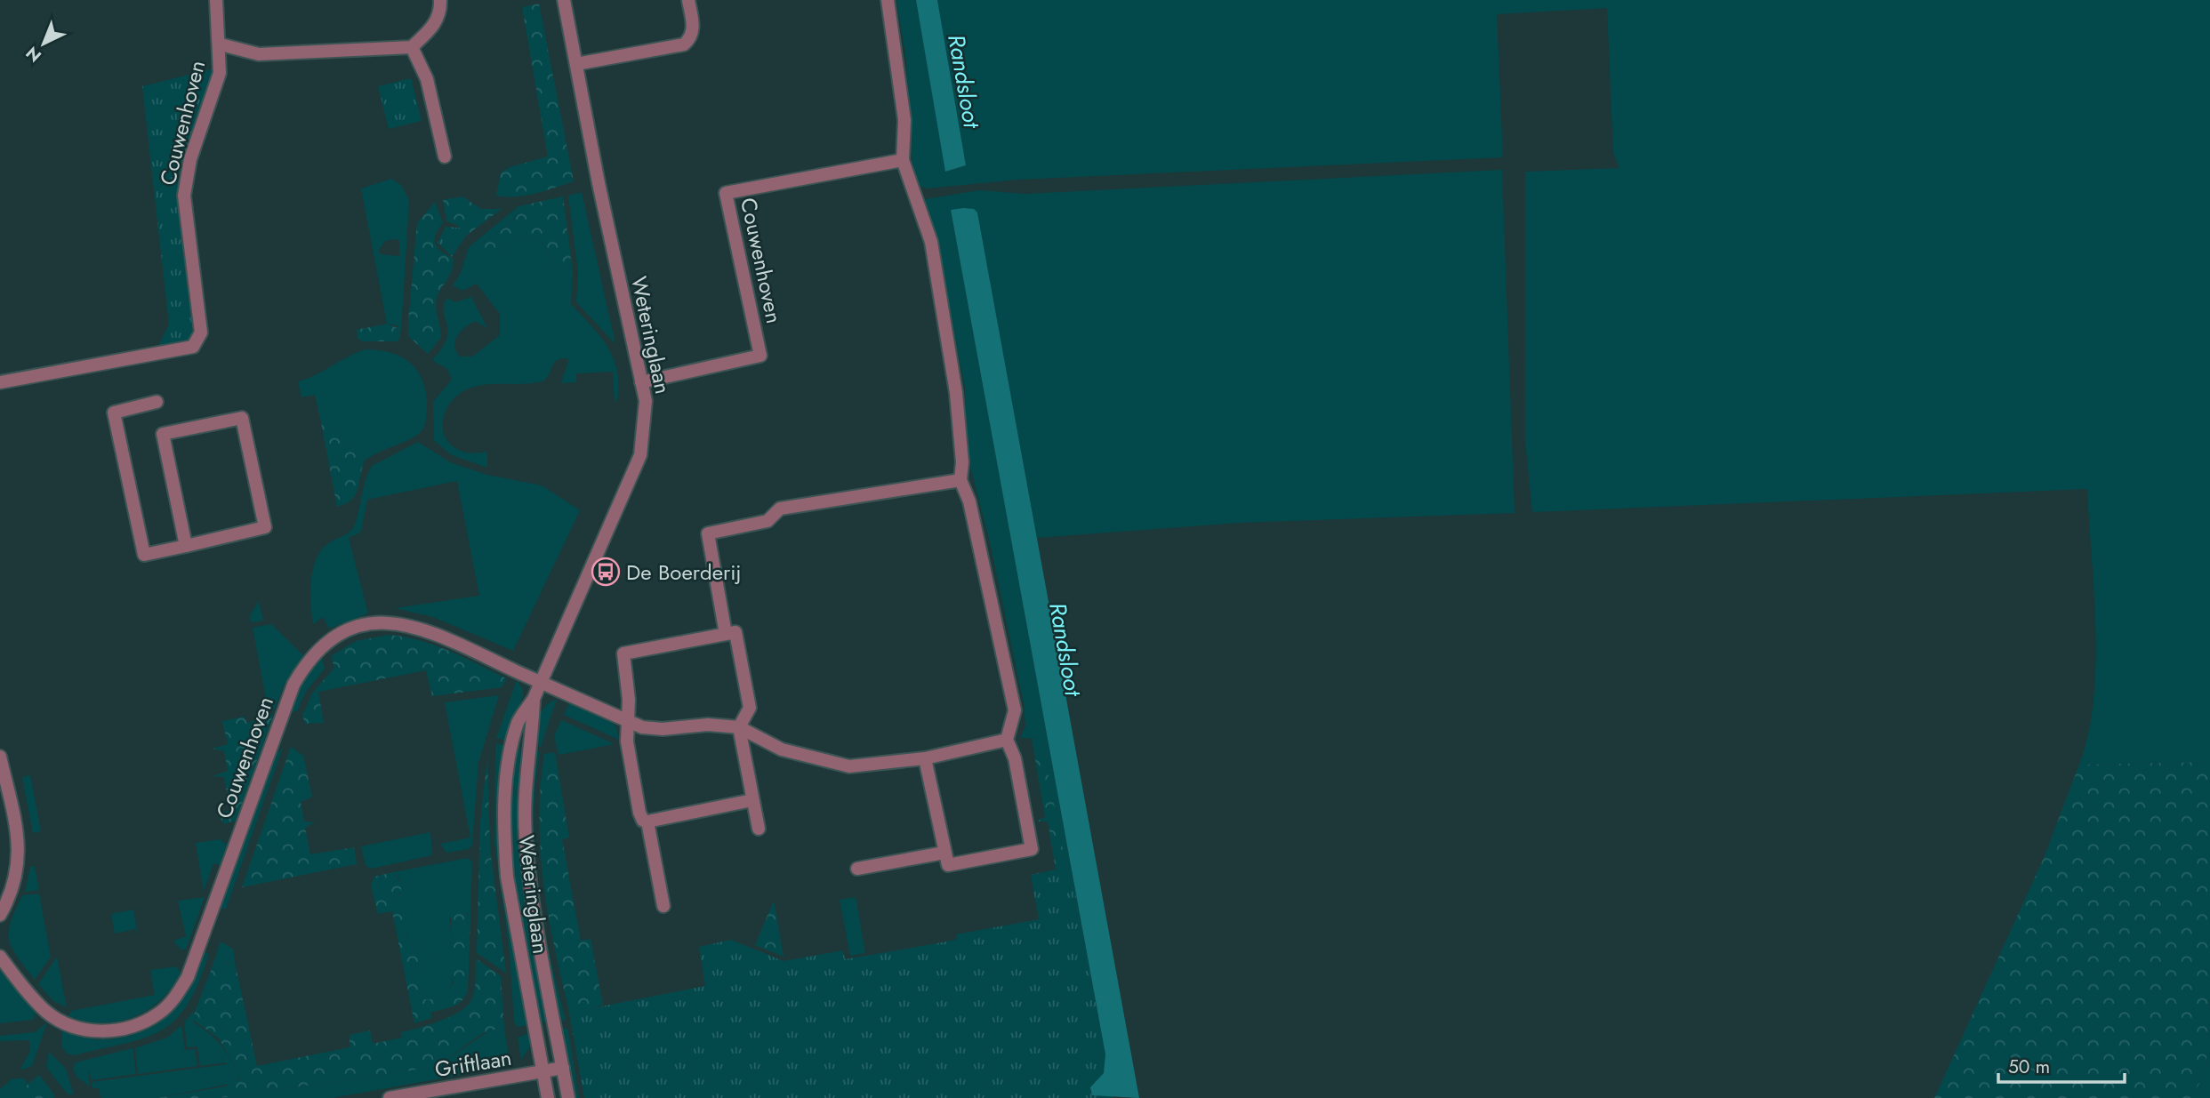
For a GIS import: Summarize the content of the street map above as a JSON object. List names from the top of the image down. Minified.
{"streets":{"street":["Couwenhoven","Weteringlaan","Griftlaan"]},"crossings":[["Couwenhoven","Weteringlaan"],["Weteringlaan","Griftlaan"]],"water":["Randsloot"],"places":{"bus stop":["De Boerderij"]},"scale_bar":"50 m","north":"bottom left"}
